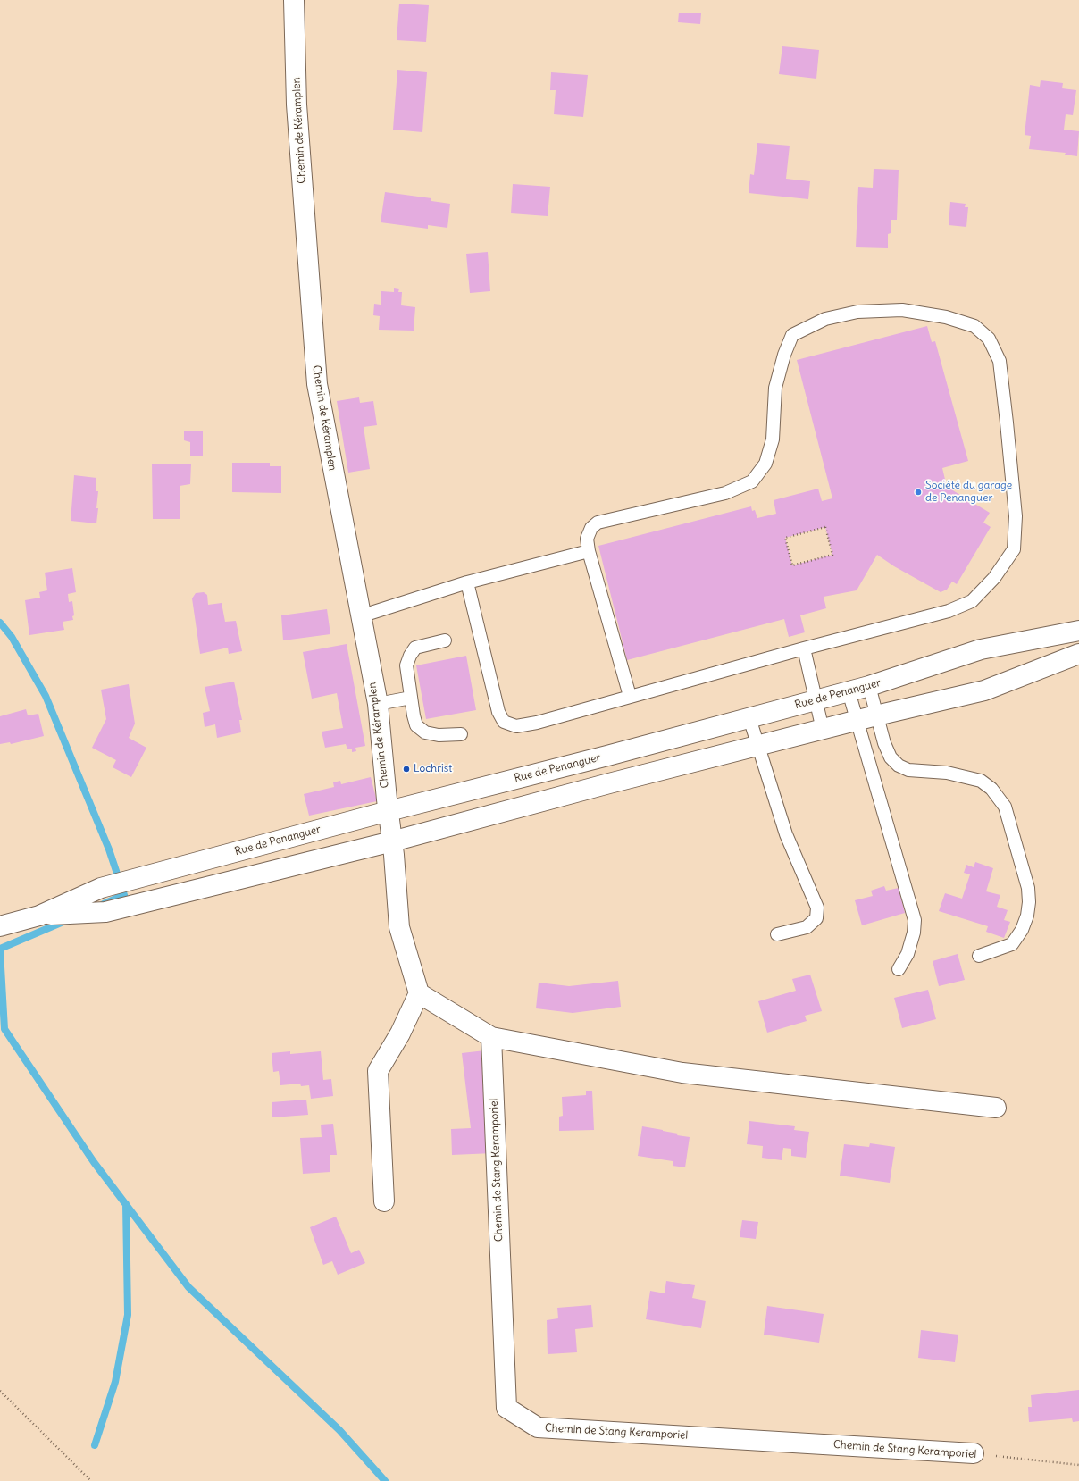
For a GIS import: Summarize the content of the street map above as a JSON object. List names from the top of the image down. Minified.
{"streets":{"street":["Chemin de Kéramplen","Rue de Penanguer","Chemin de Stang Keramporiel"]},"crossings":[["Chemin de Kéramplen","Rue de Penanguer"]],"places":["Société du garage de Penanguer","Lochrist"]}
